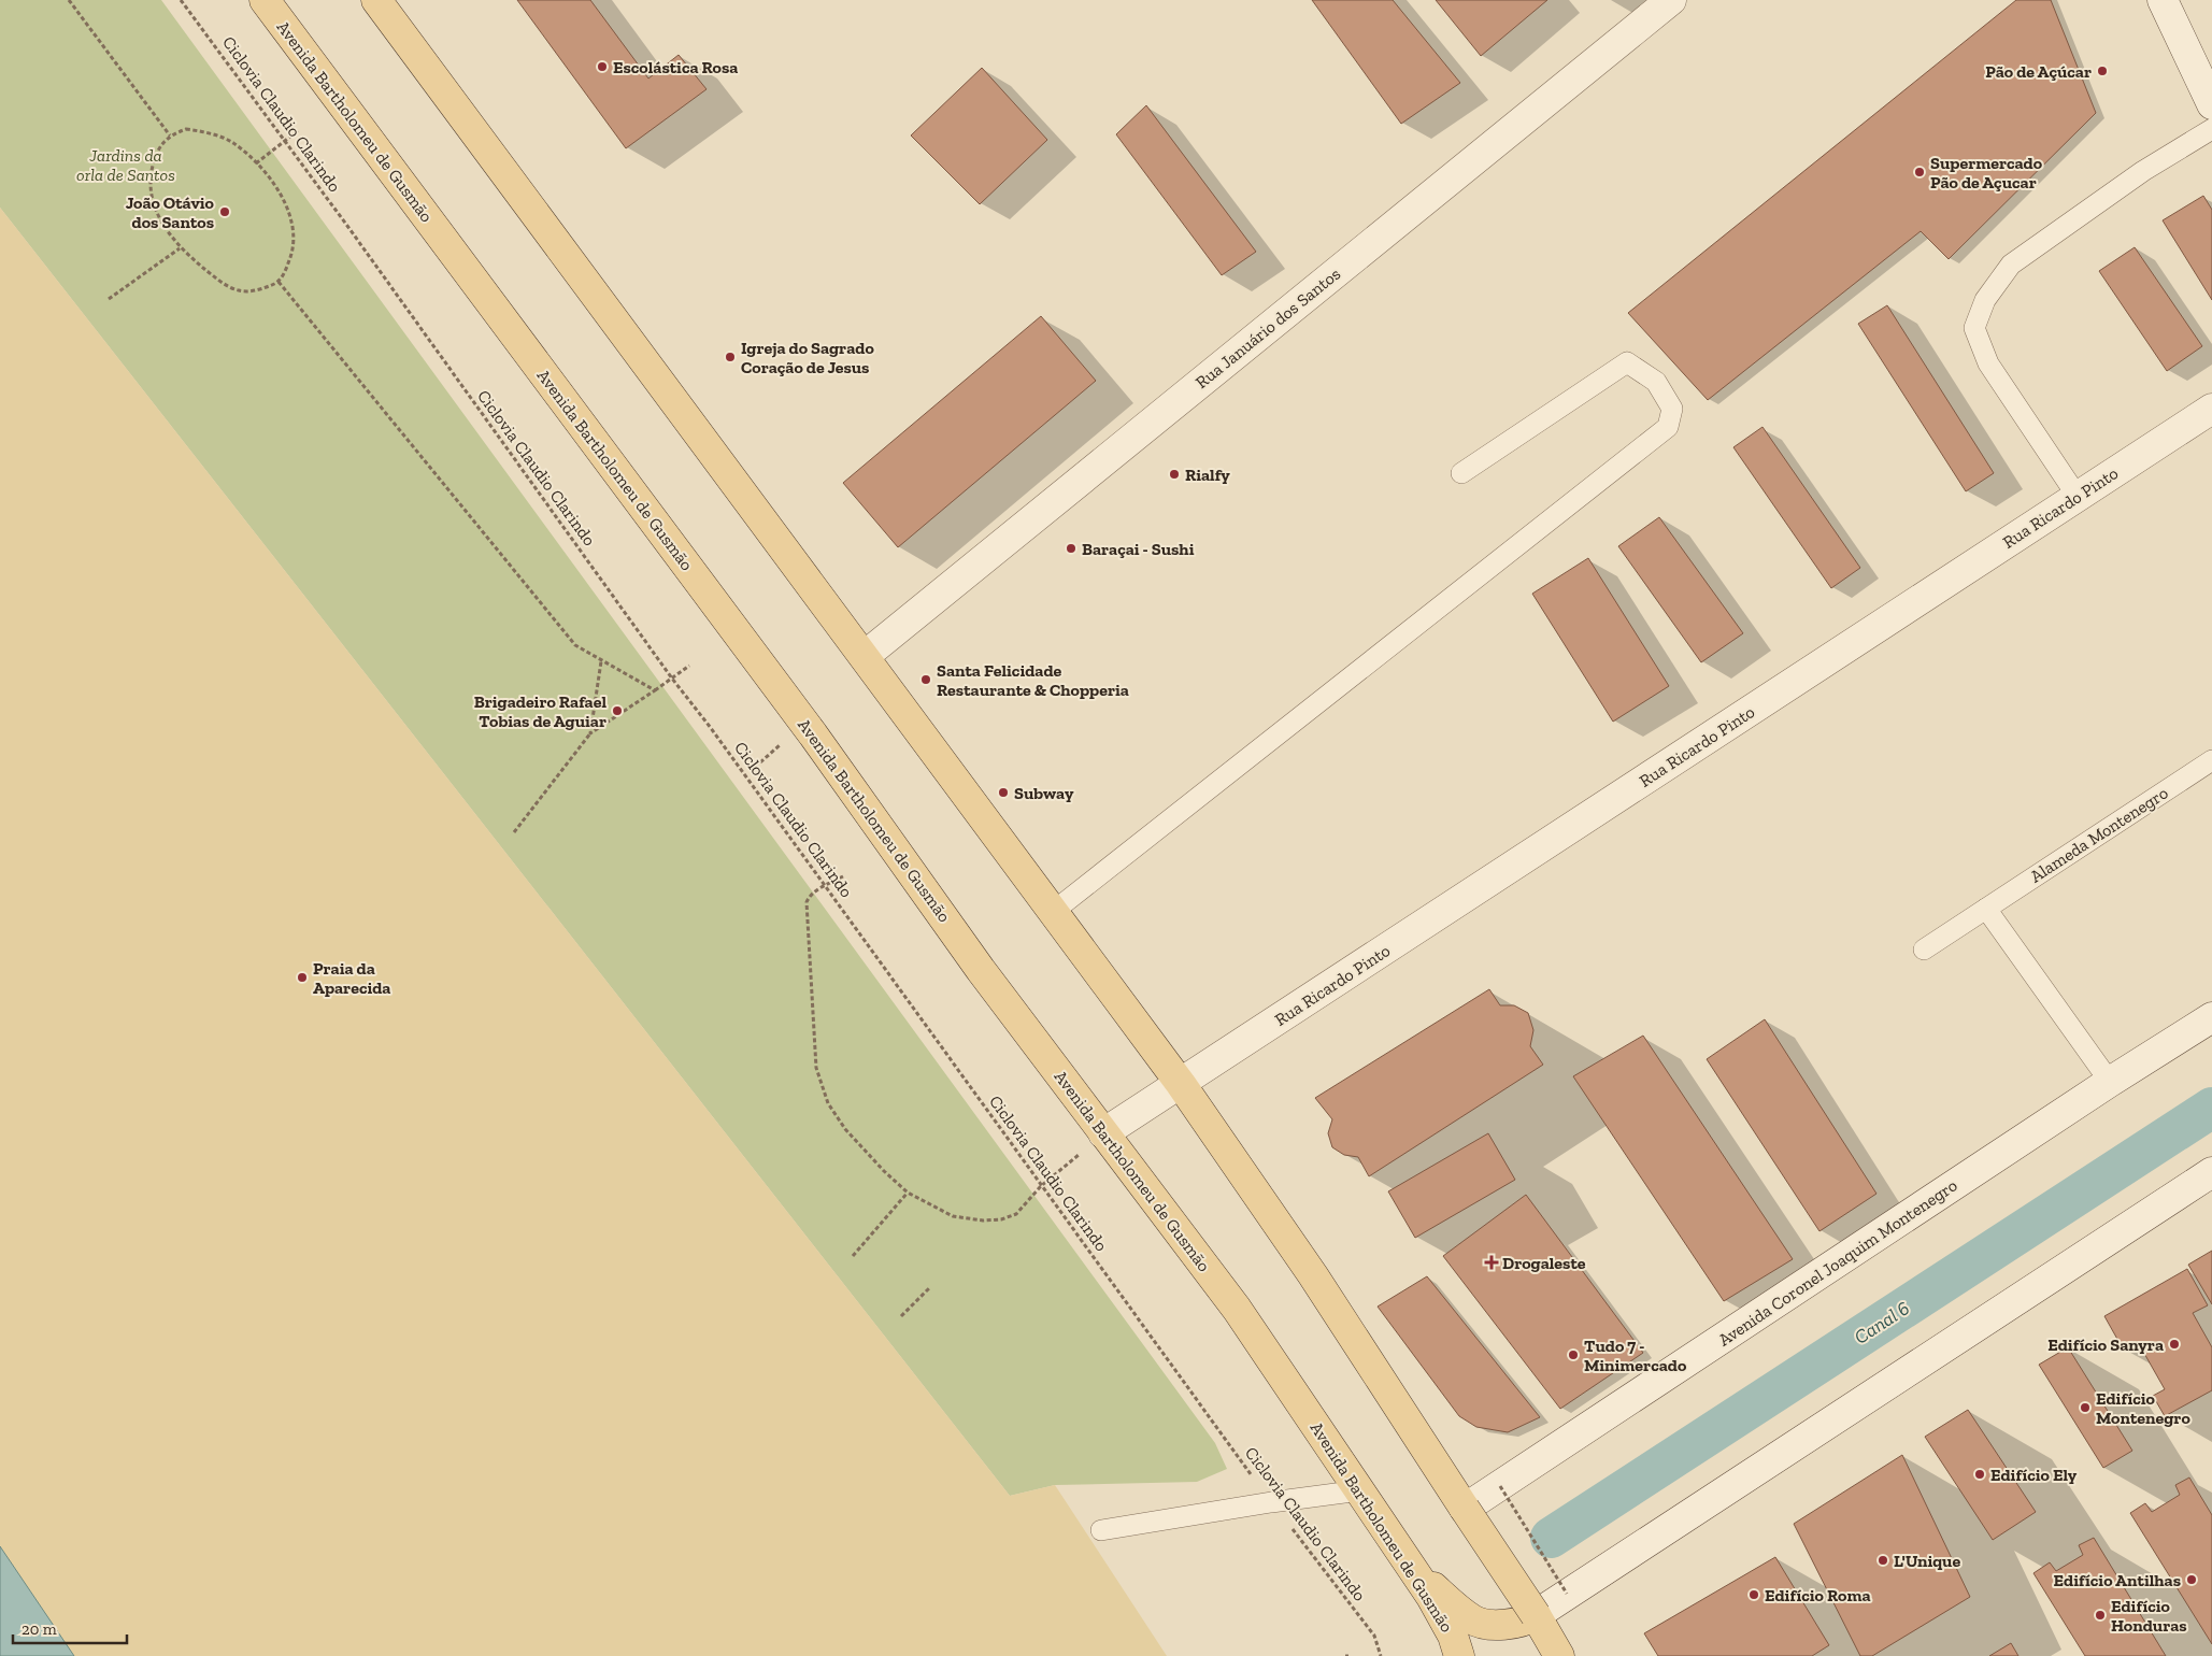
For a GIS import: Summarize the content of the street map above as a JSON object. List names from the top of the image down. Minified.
{"streets":{"main road":["Avenida Bartholomeu de Gusmão"],"street":["Rua Januário dos Santos","Rua Ricardo Pinto","Avenida Coronel Joaquim Montenegro"],"lane":["Alameda Montenegro"],"path":["Ciclovia Claudio Clarindo"]},"crossings":[["Avenida Bartholomeu de Gusmão","Rua Ricardo Pinto"]],"water":["Canal 6"],"parks":["Jardins da orla de Santos"],"places":{"other":["Escolástica Rosa","Pão de Açúcar","Supermercado Pão de Açucar","João Otávio dos Santos","Igreja do Sagrado Coração de Jesus","Rialfy","Baraçai - Sushi","Santa Felicidade Restaurante & Chopperia","Brigadeiro Rafael Tobias de Aguiar","Subway","Praia da Aparecida","Edifício Sanyra","Tudo 7 - Minimercado","Edifício Montenegro","Edifício Ely","L'Unique","Edifício Antilhas","Edifício Roma","Edifício Honduras"],"health":["Drogaleste"]},"scale_bar":"20 m"}
